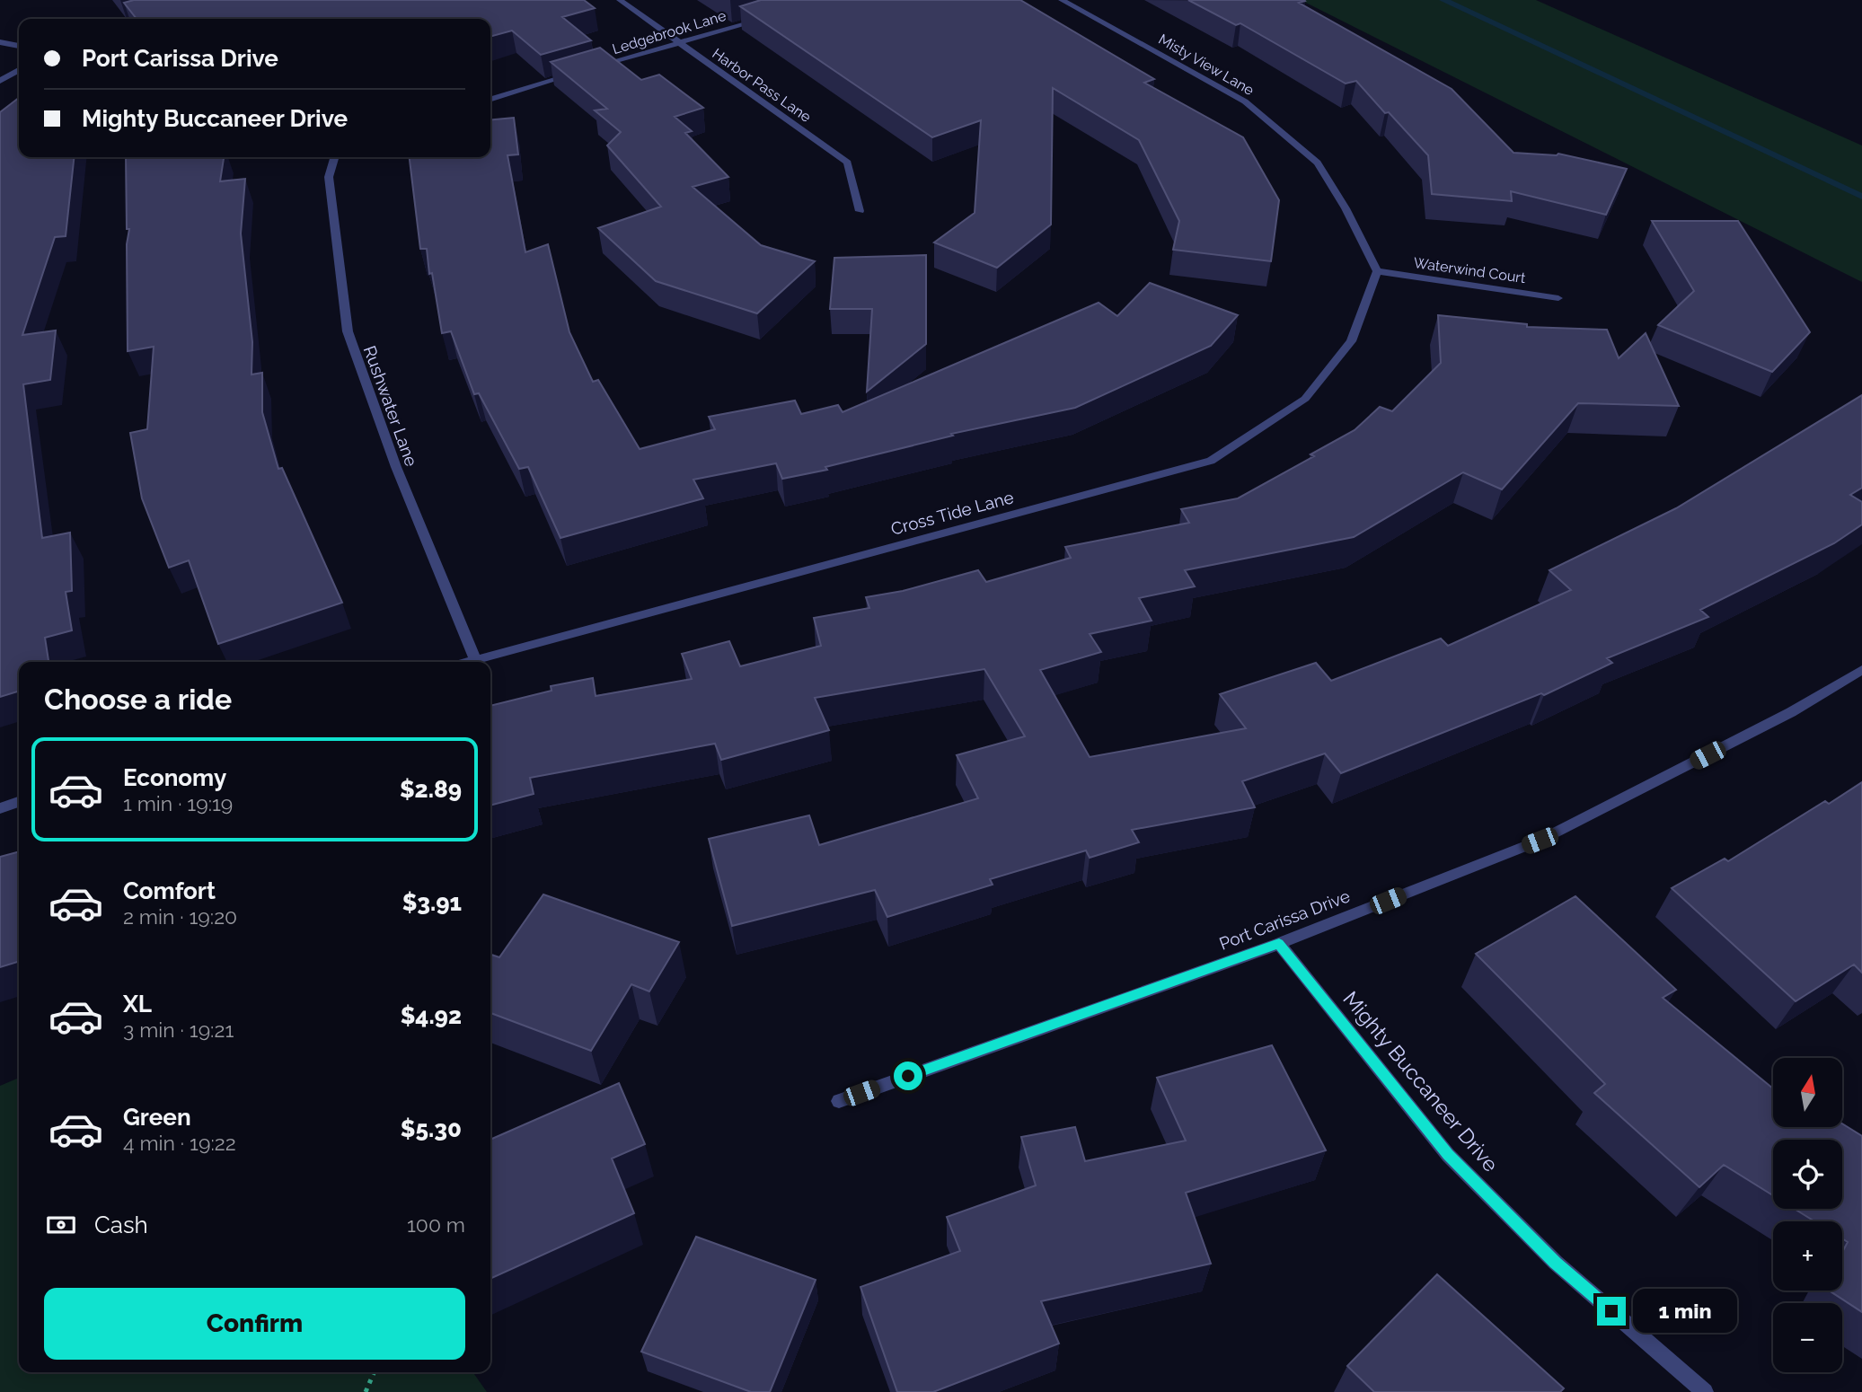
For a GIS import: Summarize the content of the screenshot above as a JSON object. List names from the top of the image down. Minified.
{"streets":{"street":["Ledgebrook Lane","Misty View Lane","Harbor Pass Lane","Waterwind Court","Rushwater Lane","Cross Tide Lane","Port Carissa Drive","Mighty Buccaneer Drive"]},"crossings":[["Ledgebrook Lane","Harbor Pass Lane"],["Misty View Lane","Waterwind Court"],["Misty View Lane","Cross Tide Lane"],["Waterwind Court","Cross Tide Lane"],["Rushwater Lane","Cross Tide Lane"],["Port Carissa Drive","Mighty Buccaneer Drive"]],"north":"top","page":{"banner":["Port Carissa Drive","Mighty Buccaneer Drive"],"heading":"Choose a ride","list":[{"name":"Economy","note":"1 min · 19:19","value":"$2.89"},{"name":"Comfort","note":"2 min · 19:20","value":"$3.91"},{"name":"XL","note":"3 min · 19:21","value":"$4.92"},{"name":"Green","note":"4 min · 19:22","value":"$5.30"}],"map_buttons":["+","−"],"pay":["Cash","100 m"],"buttons":"Confirm","bubble":"1 min"}}
